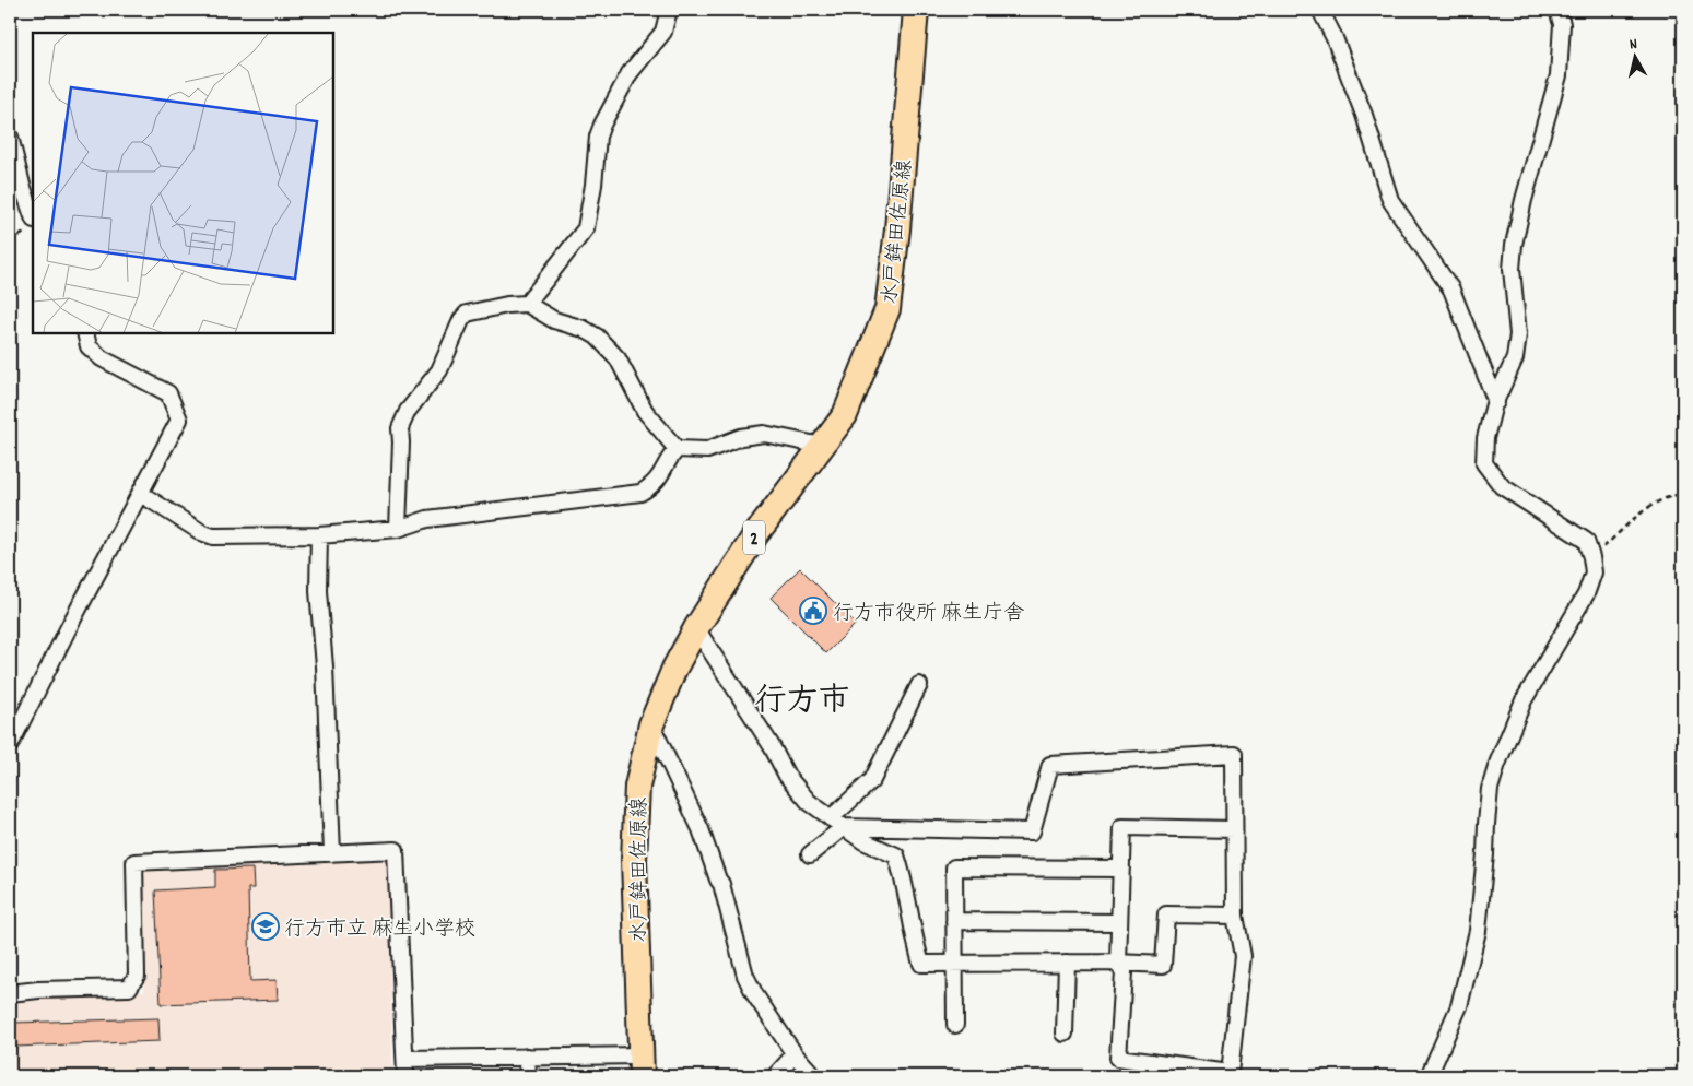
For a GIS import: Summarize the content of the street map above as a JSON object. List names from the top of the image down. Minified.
{"streets":{"main road":["水戸鉾田佐原線","2"]},"districts":["行方市"],"places":{"public building":["行方市役所 麻生庁舎"],"school or university":["行方市立 麻生小学校"]},"north":"top"}
